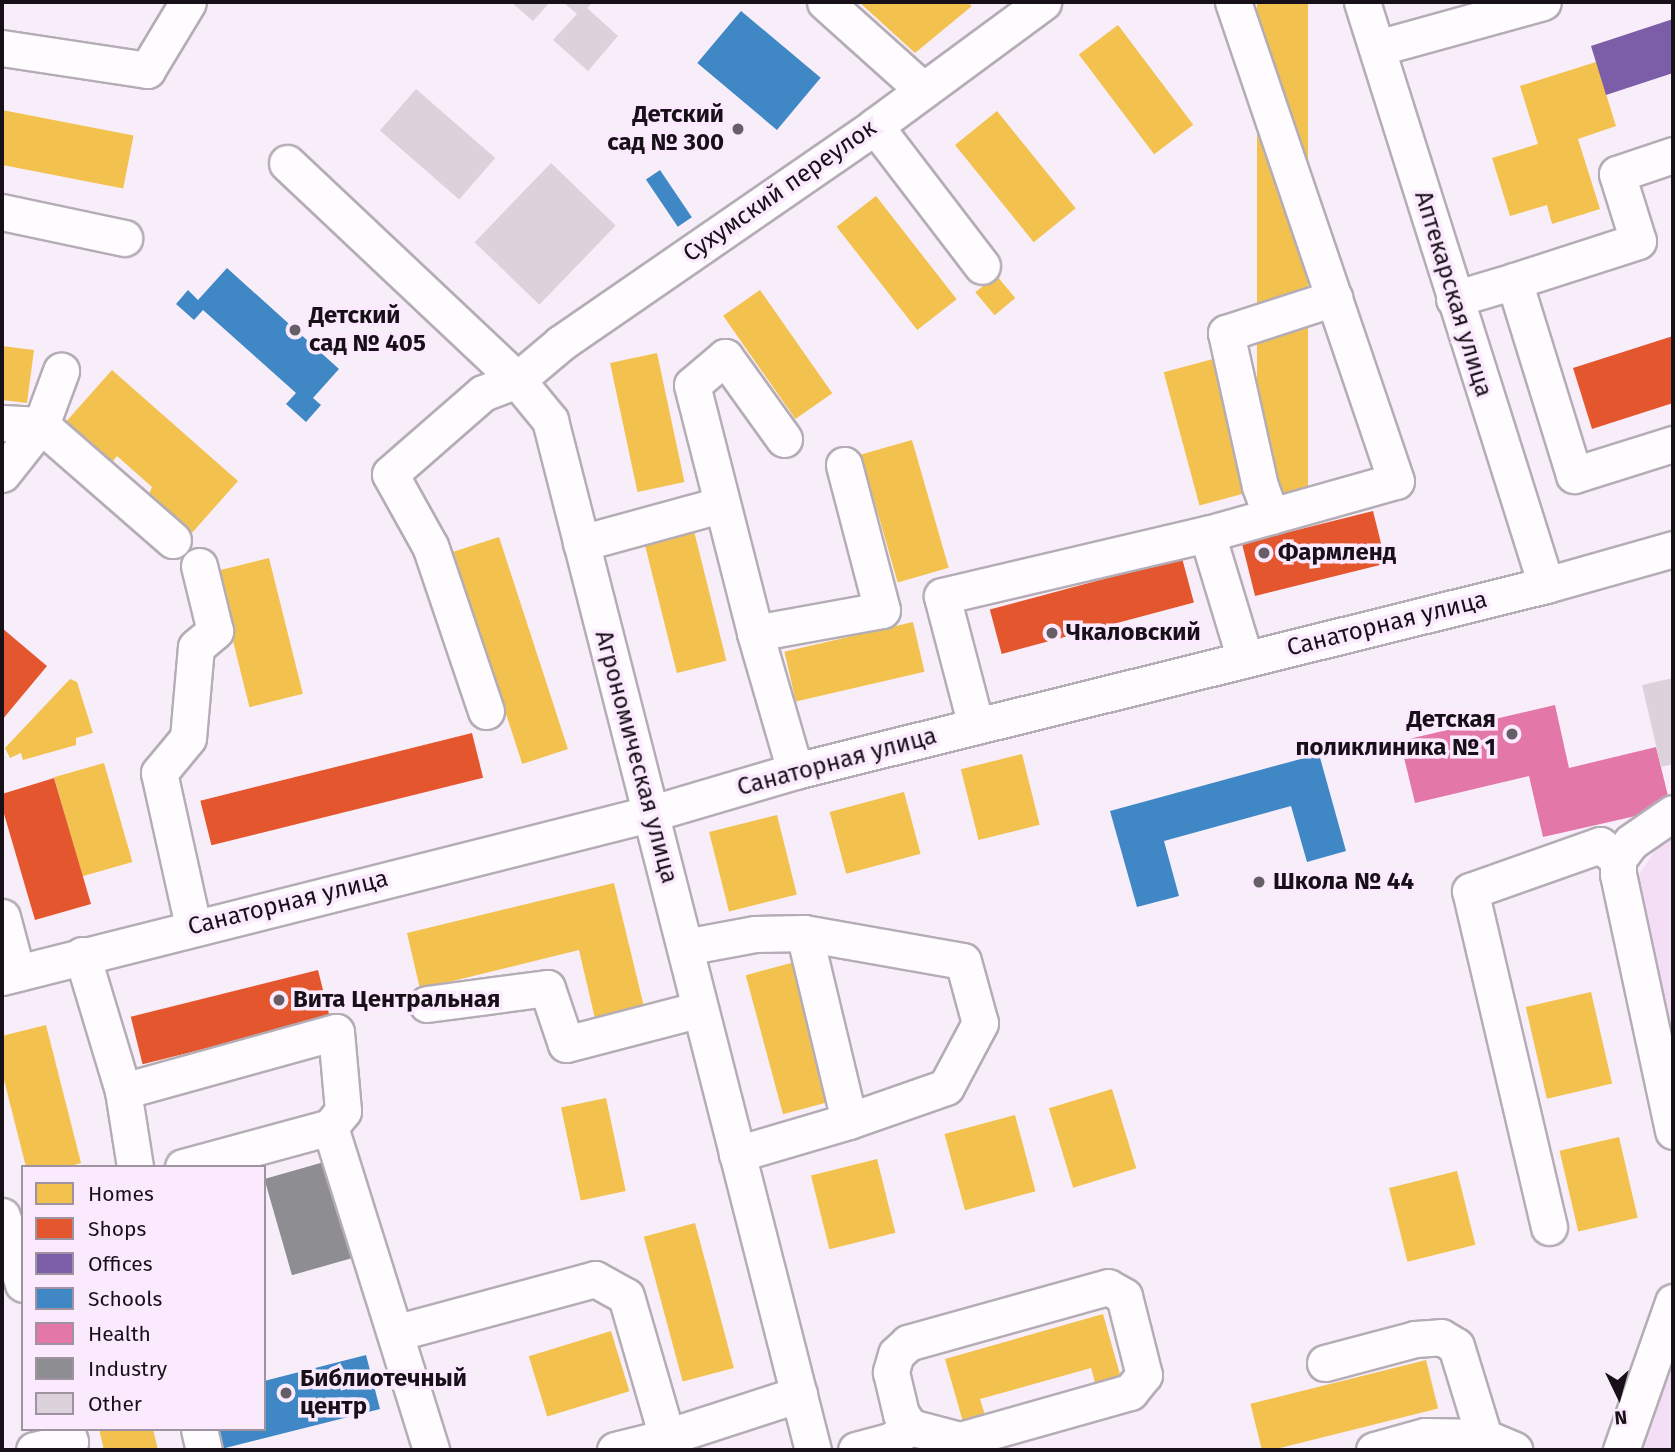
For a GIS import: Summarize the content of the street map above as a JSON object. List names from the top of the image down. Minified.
{"streets":{"street":["Сухумский переулок","Аптекарская улица","Санаторная улица","Агрономическая улица"]},"crossings":[["Сухумский переулок","Агрономическая улица"],["Аптекарская улица","Санаторная улица"],["Санаторная улица","Агрономическая улица"]],"places":["Детский сад № 300","Детский сад № 405","Фармленд","Чкаловский","Детская поликлиника № 1","Школа № 44","Вита Центральная","Библиотечный центр"],"legend":["Homes","Shops","Offices","Schools","Health","Industry","Other"],"north":"bottom"}
